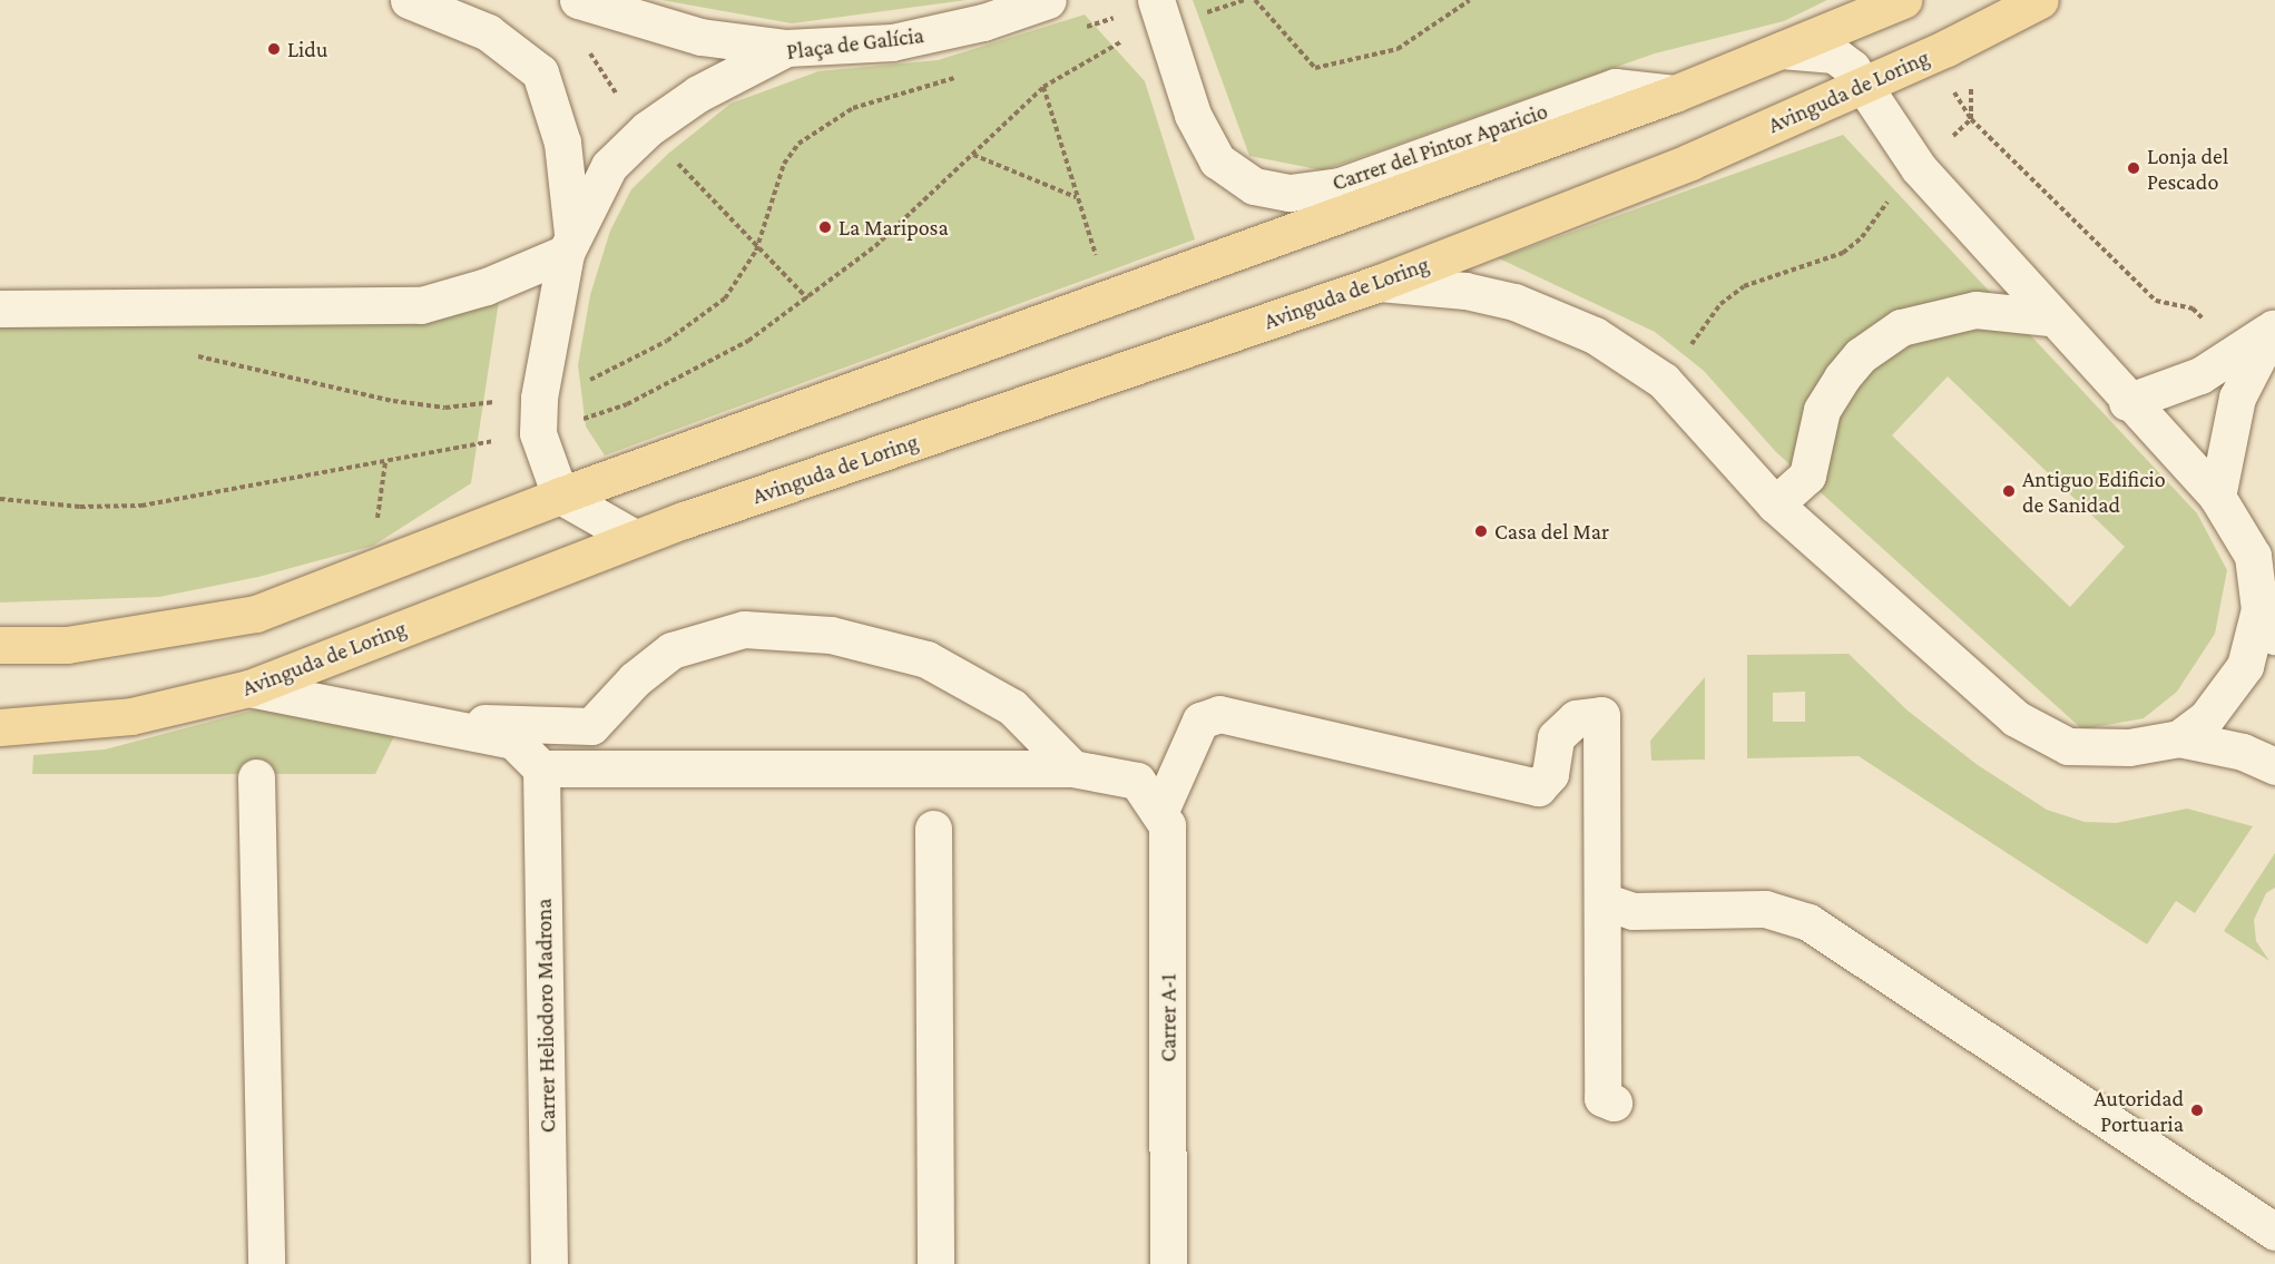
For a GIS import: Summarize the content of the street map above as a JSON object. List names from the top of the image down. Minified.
{"streets":{"main road":["Avinguda de Loring"],"street":["Plaça de Galícia","Carrer del Pintor Aparicio","Carrer Heliodoro Madrona","Carrer A-1"]},"places":["Lidu","Lonja del Pescado","La Mariposa","Antiguo Edificio de Sanidad","Casa del Mar","Autoridad Portuaria"]}
